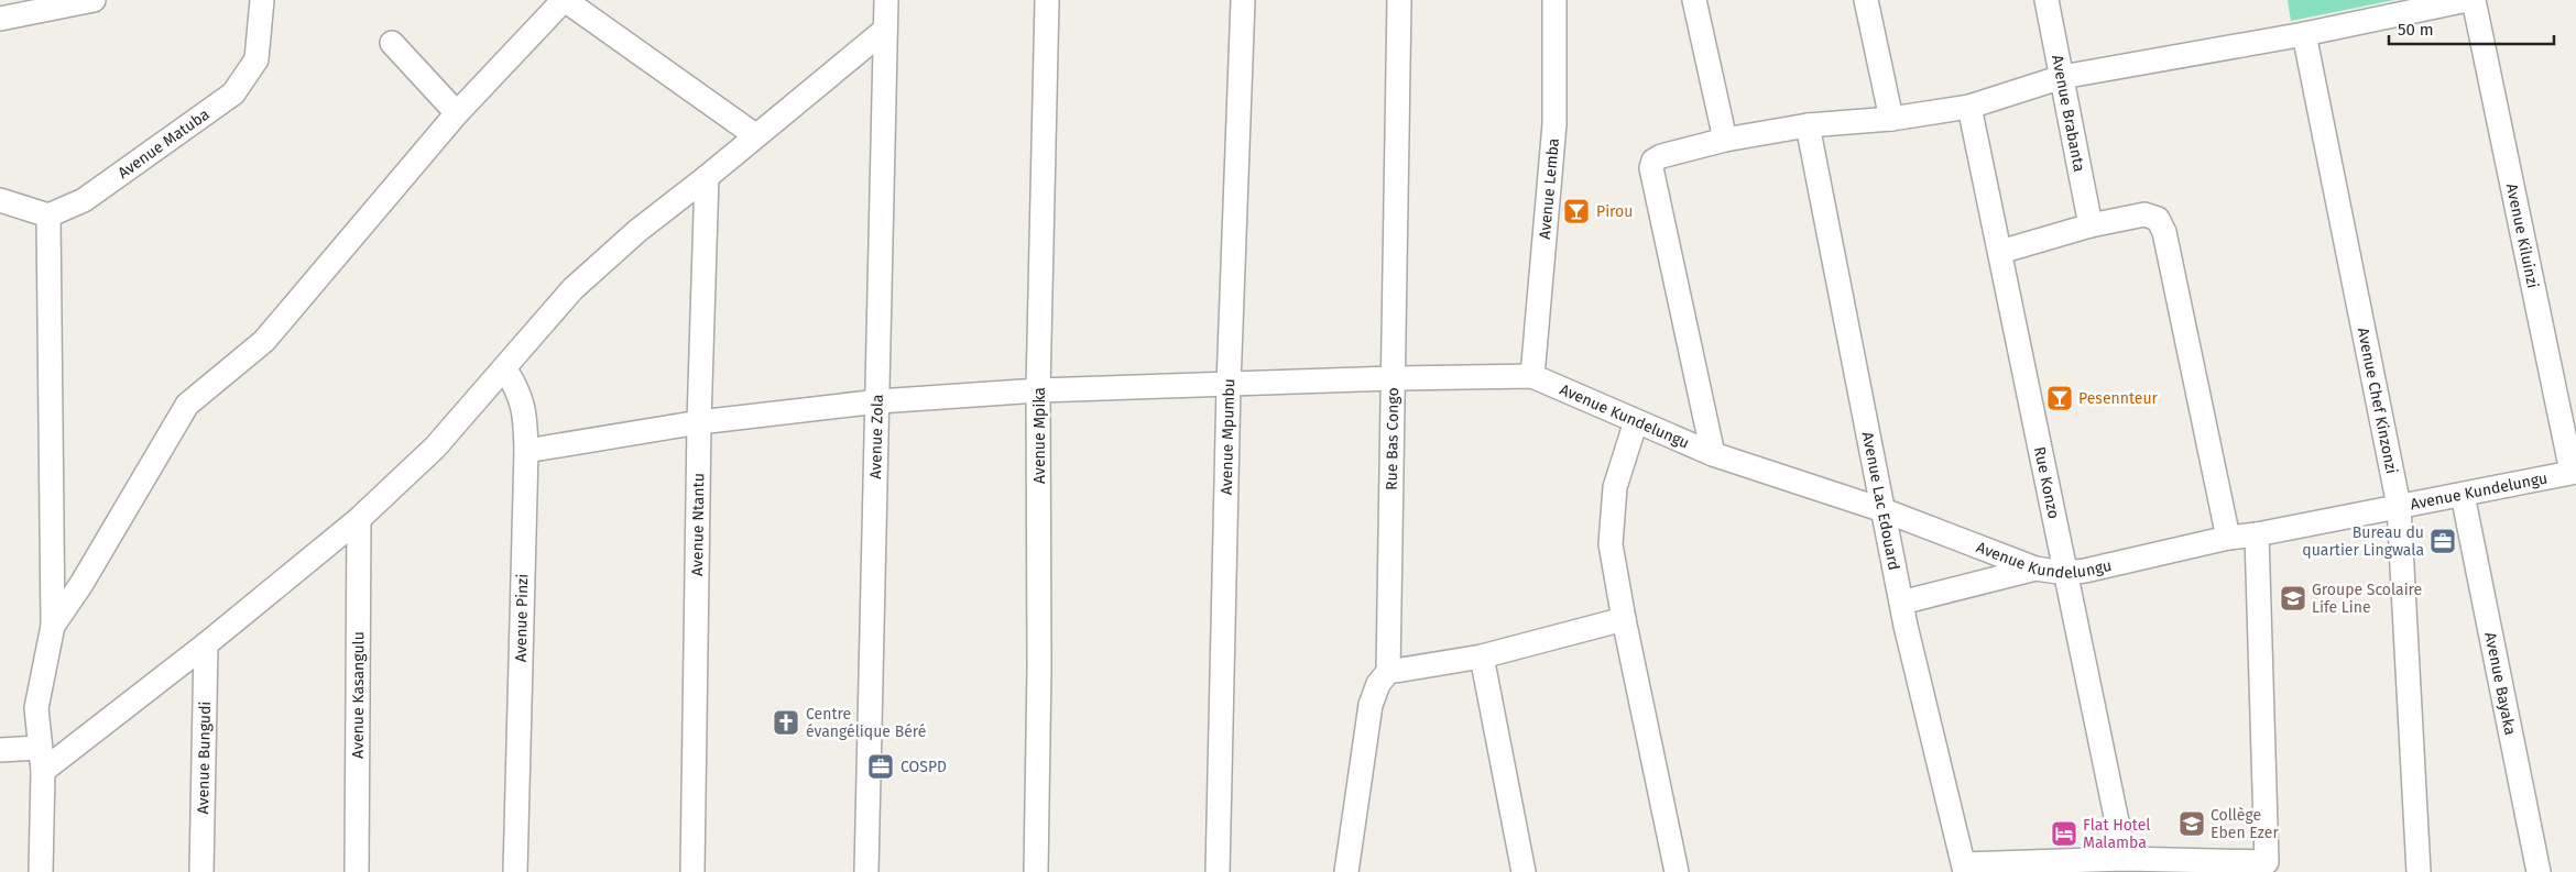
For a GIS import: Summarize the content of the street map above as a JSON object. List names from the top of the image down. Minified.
{"streets":{"street":["Avenue Brabanta","Avenue Matuba","Avenue Lemba","Avenue Kiluinzi","Avenue Chef Kinzonzi","Avenue Kundelungu","Avenue Mpika","Avenue Mpumbu","Avenue Zola","Rue Bas Congo","Rue Konzo","Avenue Lac Edouard","Avenue Ntantu","Avenue Pinzi","Avenue Bayaka","Avenue Kasangulu","Avenue Bungudi"]},"crossings":[["Avenue Lemba","Avenue Kundelungu"],["Avenue Kiluinzi","Avenue Kundelungu"],["Avenue Chef Kinzonzi","Avenue Kundelungu"],["Avenue Kundelungu","Rue Konzo"],["Avenue Kundelungu","Avenue Lac Edouard"],["Avenue Kundelungu","Avenue Bayaka"]],"places":{"bar":["Pirou","Pesennteur"],"office":["Bureau du quartier Lingwala","COSPD"],"school or university":["Groupe Scolaire Life Line","Collège Eben Ezer"],"church":["Centre évangélique Béré"],"hotel":["Flat Hotel Malamba"]},"scale_bar":"50 m"}
